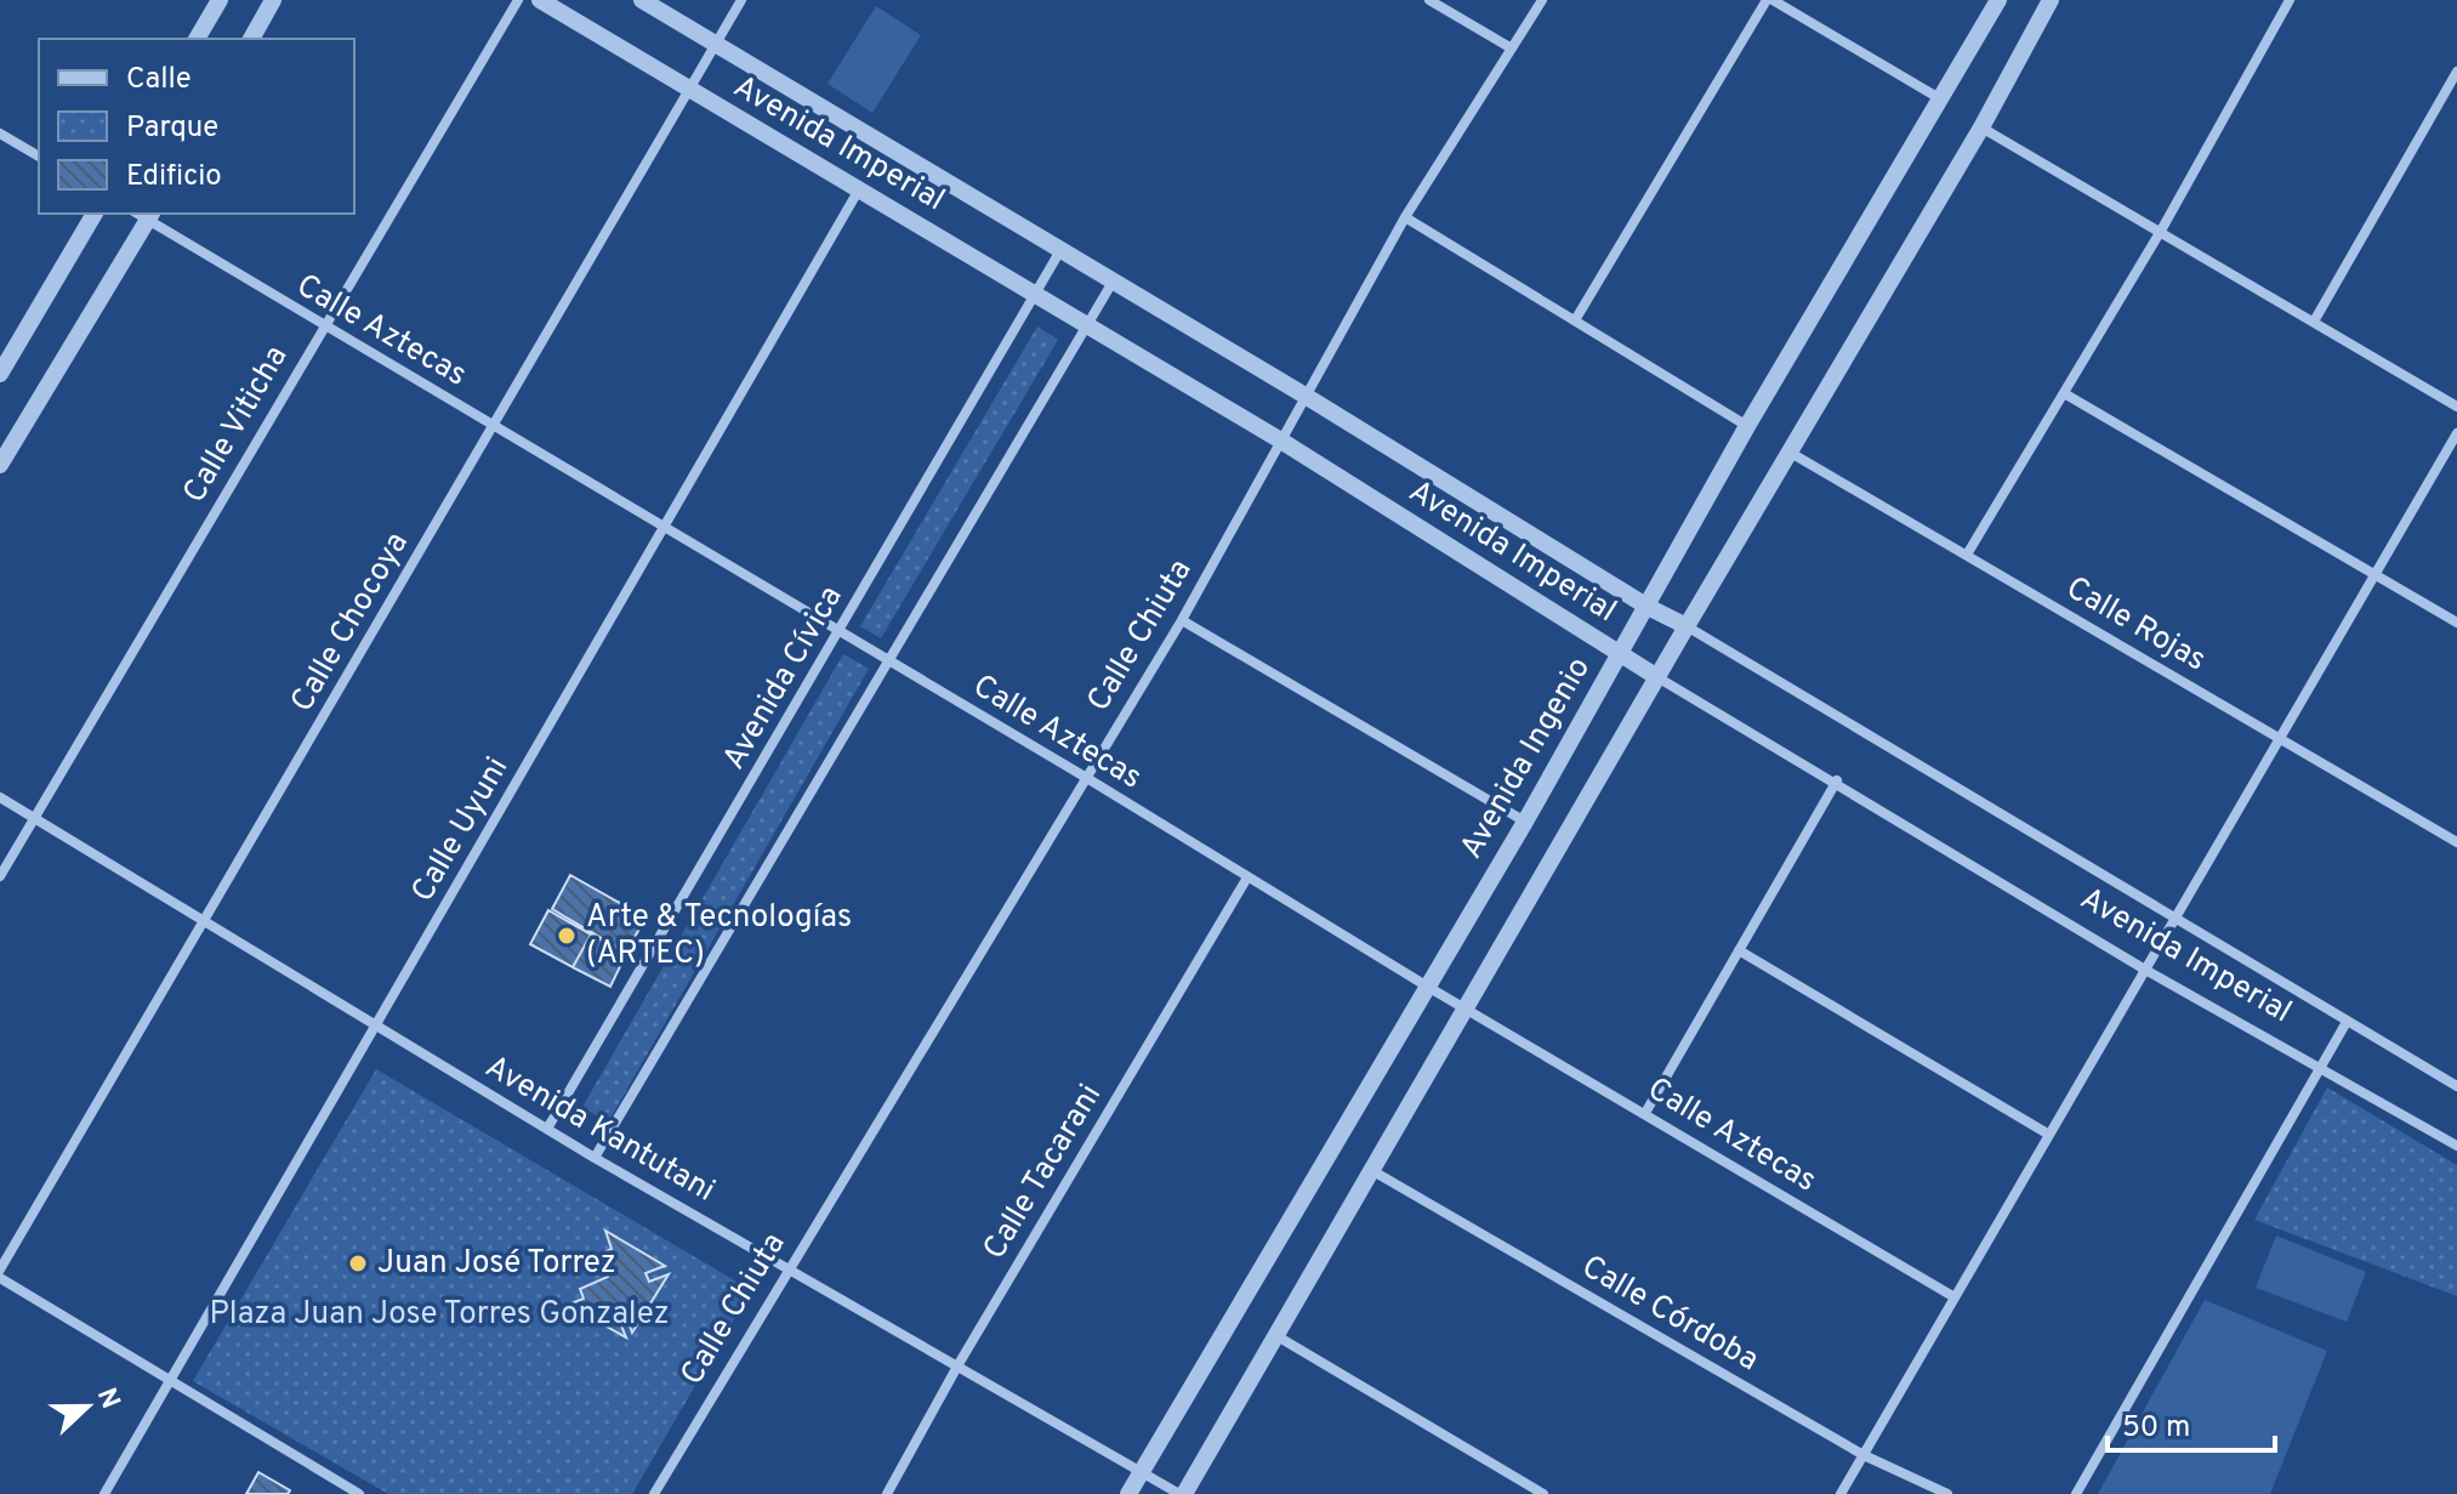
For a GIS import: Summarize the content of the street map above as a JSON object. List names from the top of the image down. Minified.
{"streets":{"street":["Avenida Imperial","Calle Aztecas","Calle Viticha","Calle Chocoya","Calle Rojas","Calle Chiuta","Avenida Cívica","Avenida Ingenio","Calle Uyuni","Avenida Kantutani","Calle Tacarani","Calle Córdoba"]},"crossings":[["Avenida Imperial","Calle Chocoya"],["Avenida Imperial","Calle Chiuta"],["Avenida Imperial","Avenida Cívica"],["Avenida Imperial","Avenida Ingenio"],["Avenida Imperial","Calle Uyuni"],["Calle Aztecas","Calle Viticha"],["Calle Aztecas","Calle Chocoya"],["Calle Aztecas","Calle Chiuta"],["Calle Aztecas","Avenida Cívica"],["Calle Aztecas","Avenida Ingenio"],["Calle Aztecas","Calle Uyuni"],["Calle Aztecas","Calle Tacarani"],["Calle Viticha","Avenida Kantutani"],["Calle Chocoya","Avenida Kantutani"],["Calle Chiuta","Avenida Kantutani"],["Avenida Cívica","Avenida Kantutani"],["Avenida Ingenio","Avenida Kantutani"],["Calle Uyuni","Avenida Kantutani"],["Avenida Kantutani","Calle Tacarani"]],"parks":["Plaza Juan Jose Torres Gonzalez"],"places":["Arte & Tecnologías (ARTEC)","Juan José Torrez"],"legend":["Calle","Parque","Edificio"],"scale_bar":"50 m","north":"right"}
